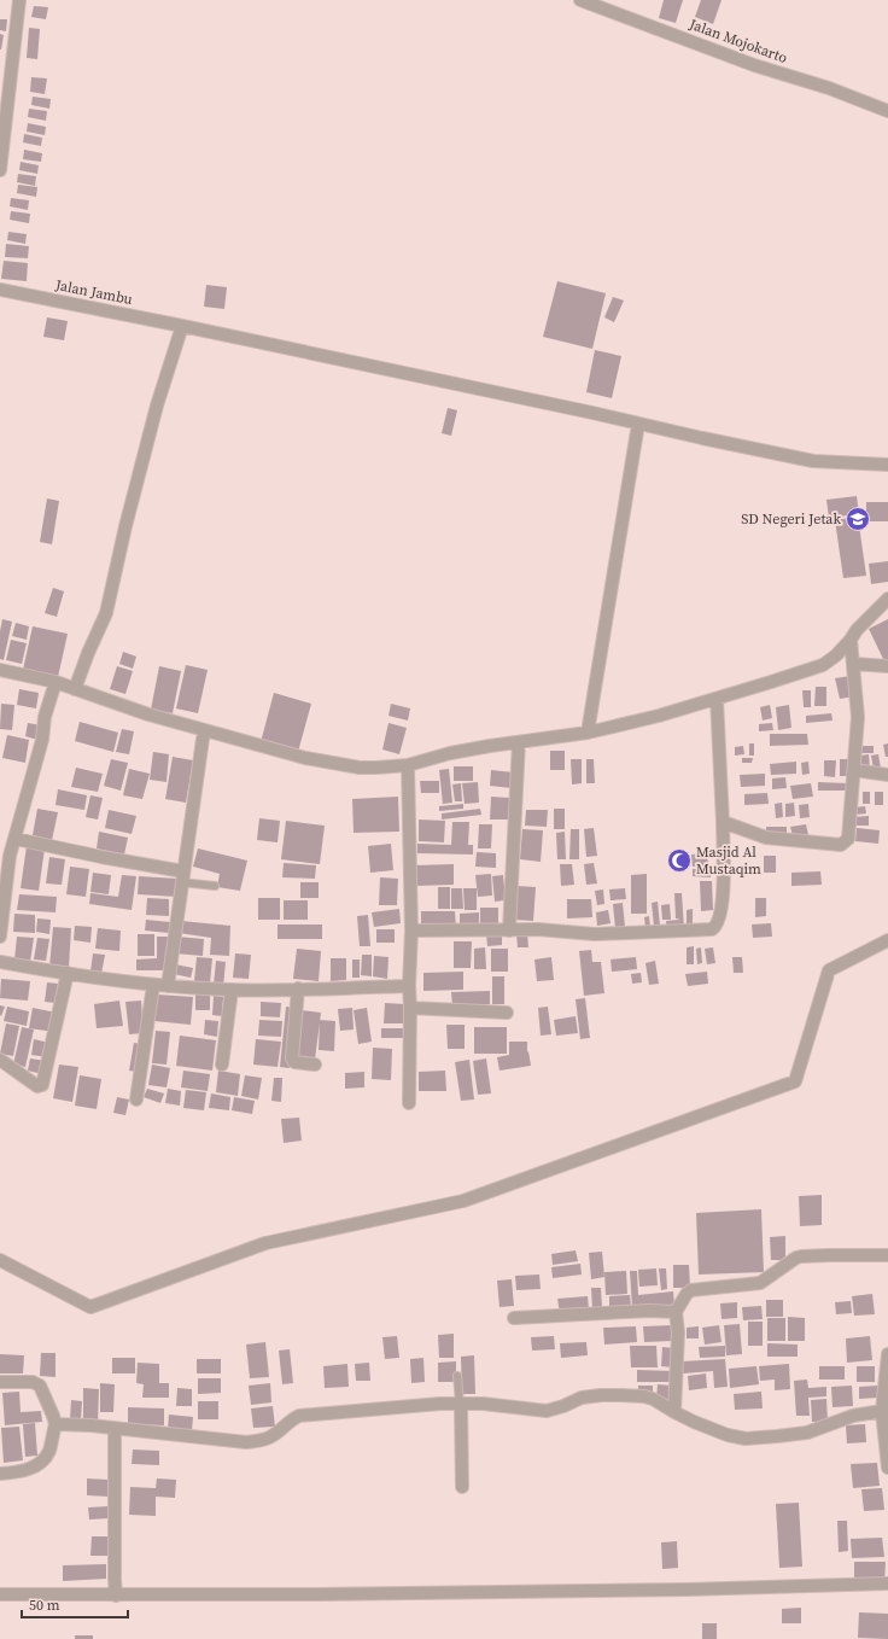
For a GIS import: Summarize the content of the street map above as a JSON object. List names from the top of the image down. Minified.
{"streets":{"street":["Jalan Mojokarto","Jalan Jambu"]},"places":{"school or university":["SD Negeri Jetak"],"mosque":["Masjid Al Mustaqim"]},"scale_bar":"50 m"}
